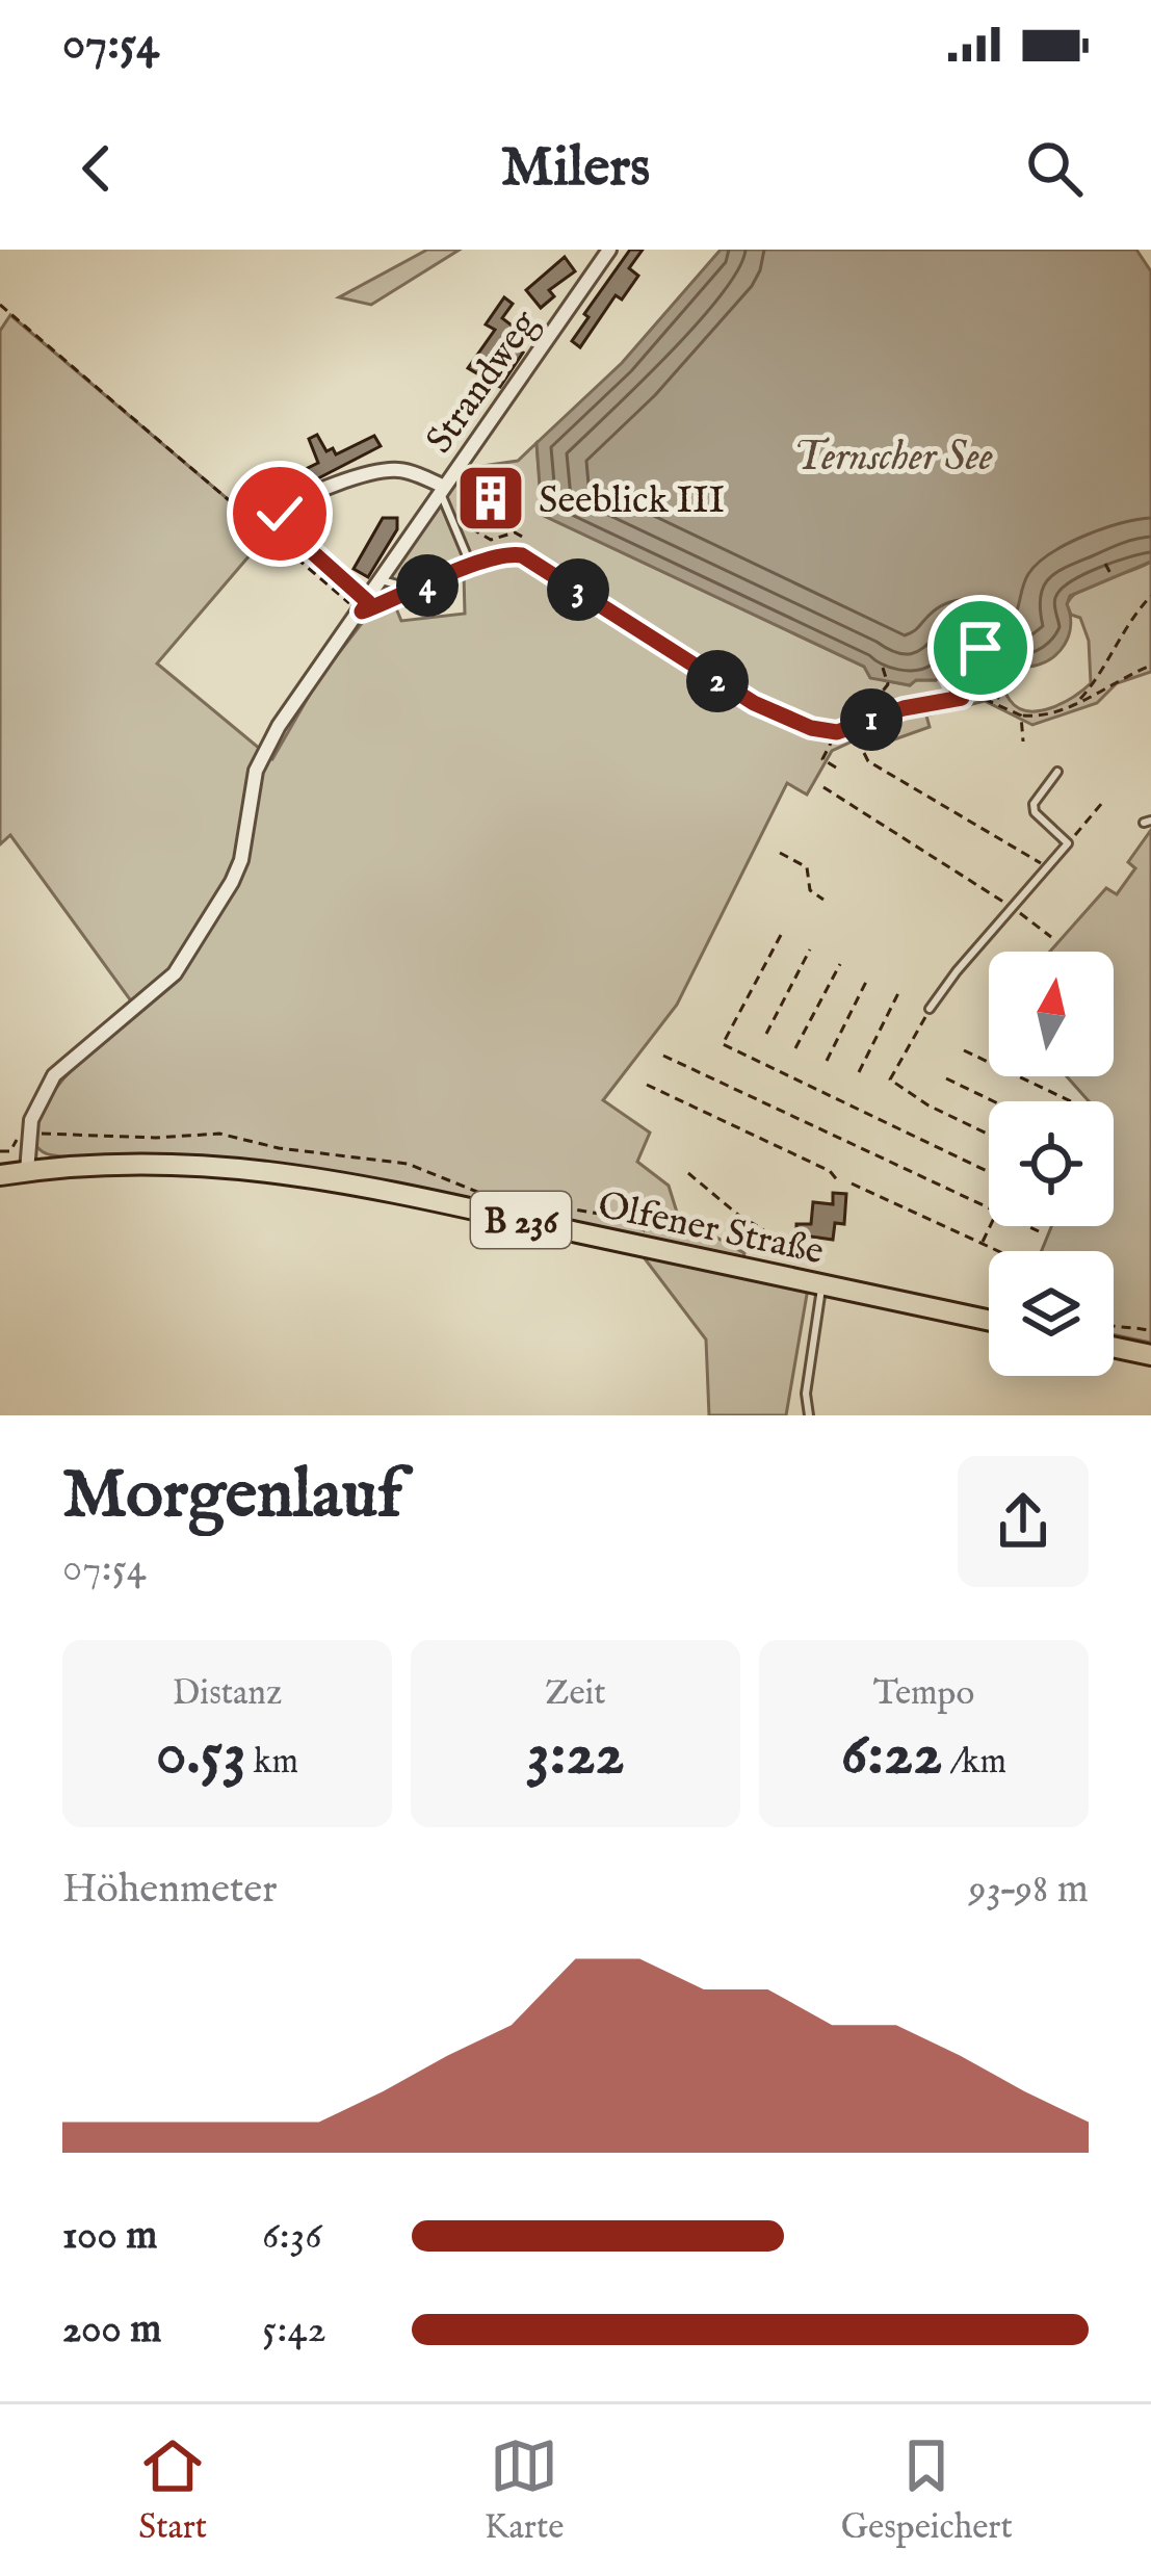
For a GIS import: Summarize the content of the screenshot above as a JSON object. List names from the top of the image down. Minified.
{"streets":{"main road":["B 236","Olfener Straße"],"street":["Strandweg"]},"crossings":[["B 236","Olfener Straße"]],"water":["Ternscher See"],"places":{"building":["Seeblick III"]},"north":"top","page":{"status":"07:54","header":"Milers","pins":["4","3","2","1"],"heading":["Morgenlauf","07:54"],"stats":[["Distanz","0.53 km"],["Zeit","3:22"],["Tempo","6:22 /km"]],"chart":["Höhenmeter","93–98 m"],"list":[{"name":"100 m","note":"6:36"},{"name":"200 m","note":"5:42"}],"tabs":["Start","Karte","Gespeichert"]}}
